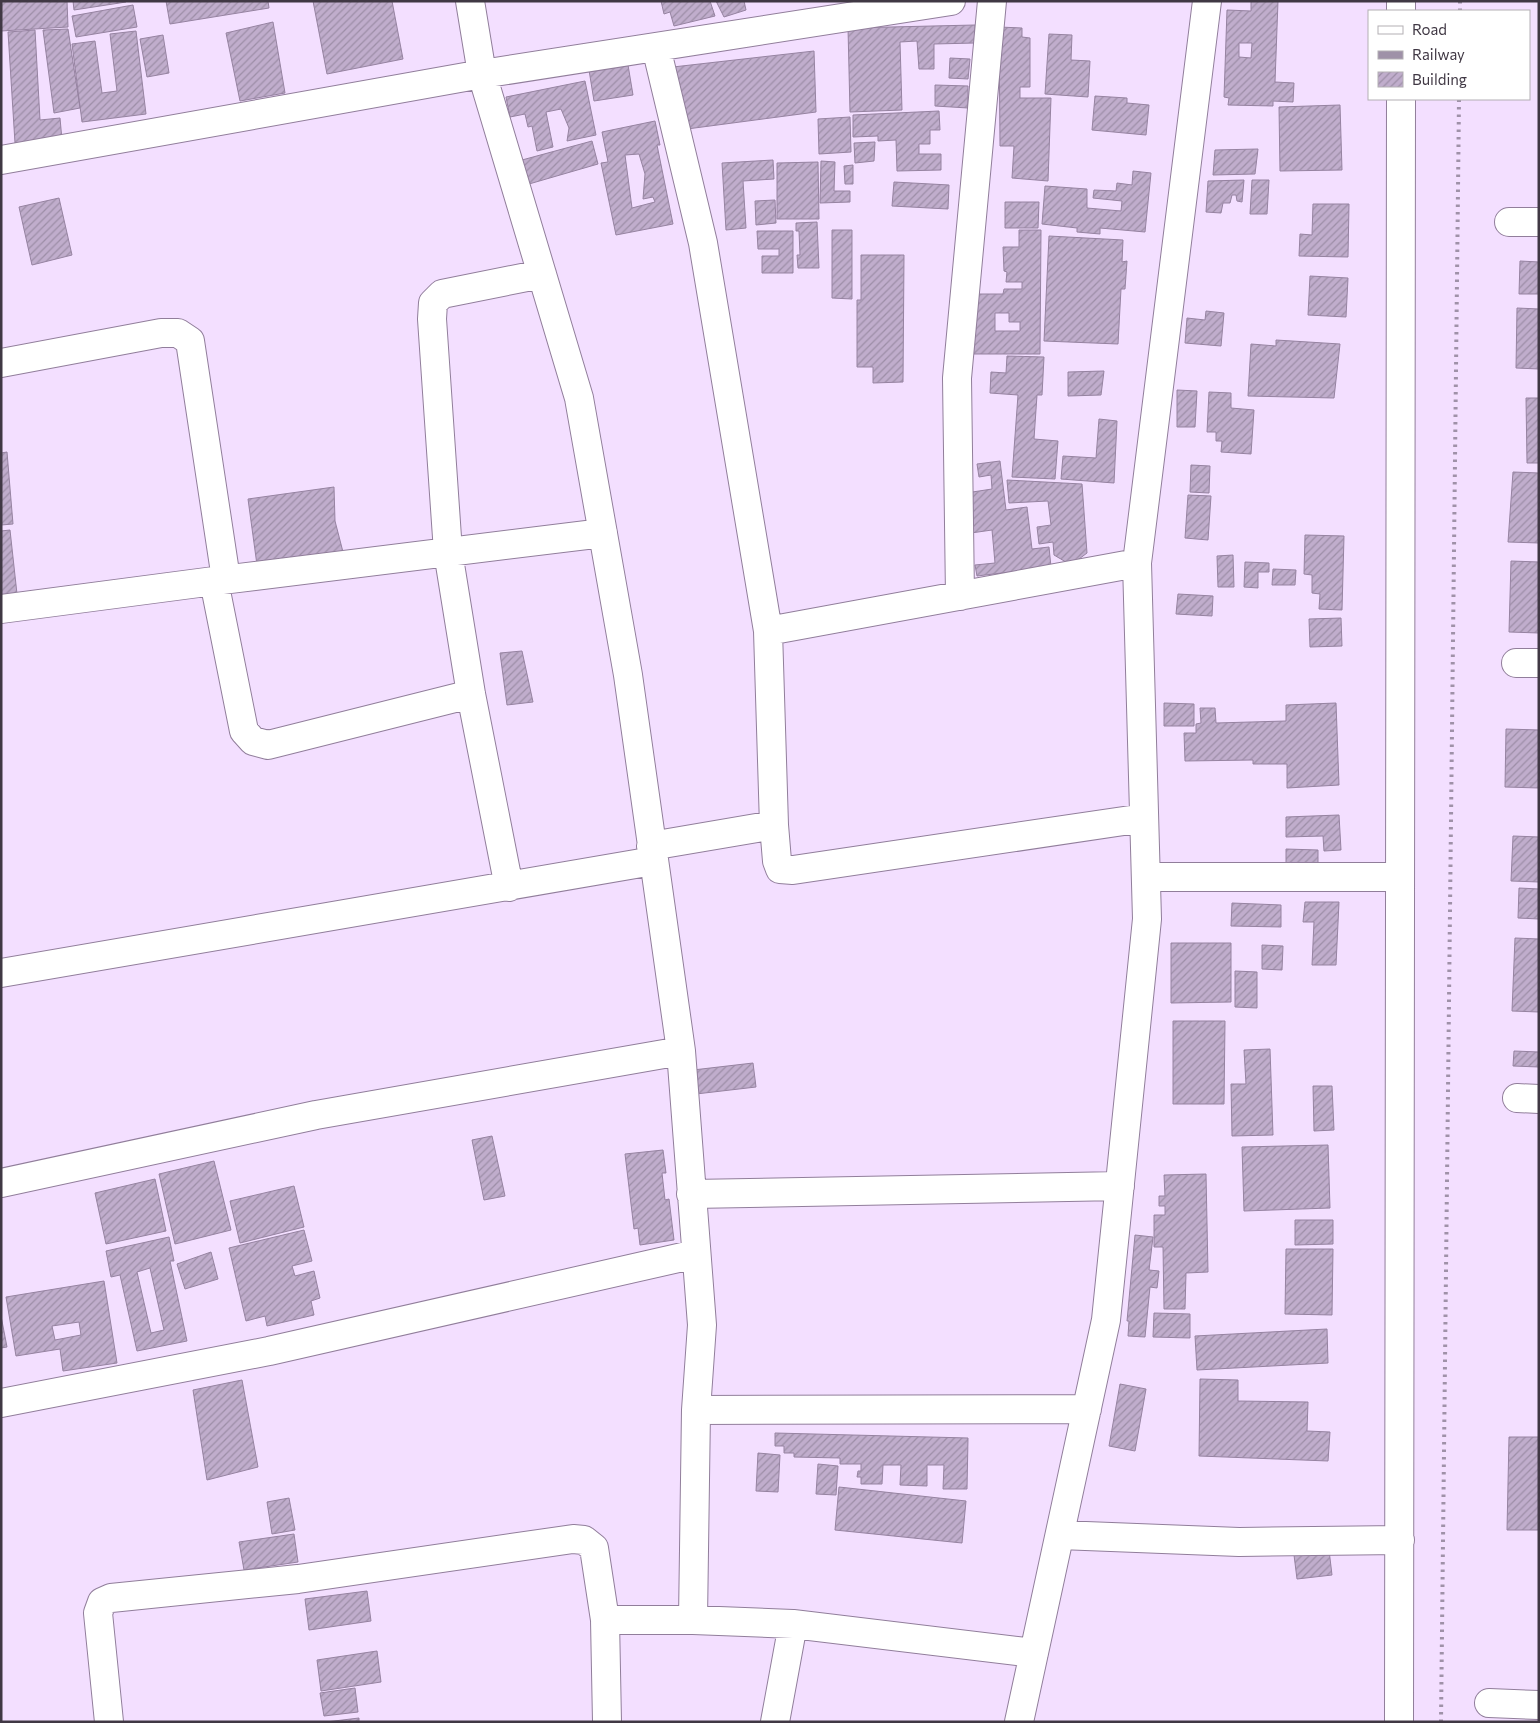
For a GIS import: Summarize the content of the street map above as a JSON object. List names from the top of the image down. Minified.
{"legend":["Road","Railway","Building"]}
